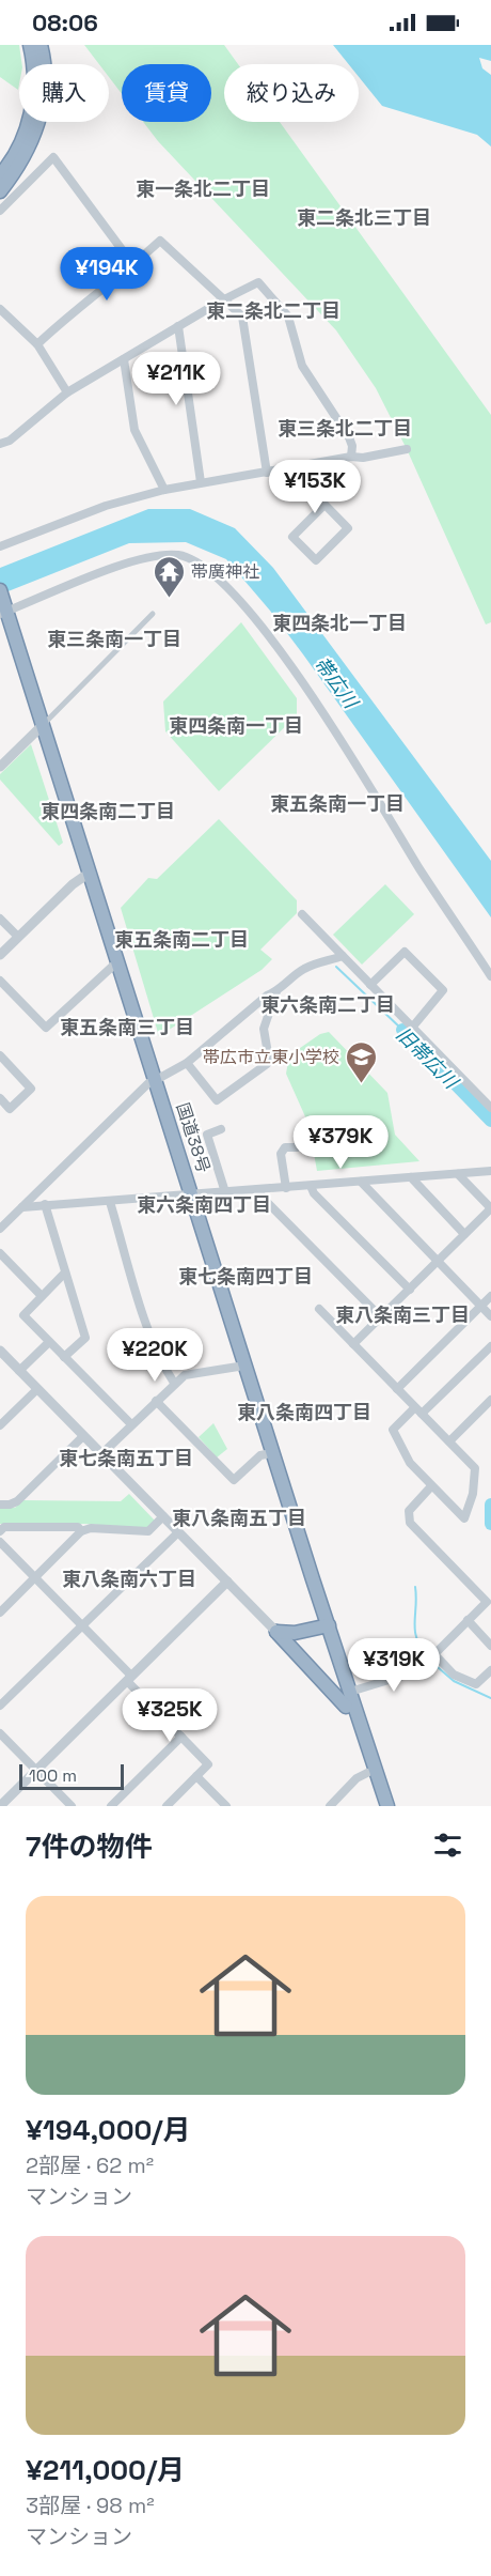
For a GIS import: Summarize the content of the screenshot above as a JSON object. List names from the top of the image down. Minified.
{"streets":{"highway":["国道38号"]},"districts":["東一条北二丁目","東二条北三丁目","東二条北二丁目","東三条北二丁目","東四条北一丁目","東三条南一丁目","東四条南一丁目","東五条南一丁目","東四条南二丁目","東五条南二丁目","東六条南二丁目","東五条南三丁目","東六条南四丁目","東七条南四丁目","東八条南三丁目","東八条南四丁目","東七条南五丁目","東八条南五丁目","東八条南六丁目"],"water":["帯広川","旧帯広川"],"places":{"temple":["帯廣神社"],"school or university":["帯広市立東小学校"]},"scale_bar":"100 m","page":{"status":"08:06","chip":["購入","賃貸","絞り込み"],"price":["¥194K","¥211K","¥153K","¥379K","¥220K","¥319K","¥325K"],"scale":"100 m","heading":"7件の物件","list":[{"name":"¥194,000/月","note":"2部屋 · 62 m² · マンション"},{"name":"¥211,000/月","note":"3部屋 · 98 m² · マンション"}]}}
